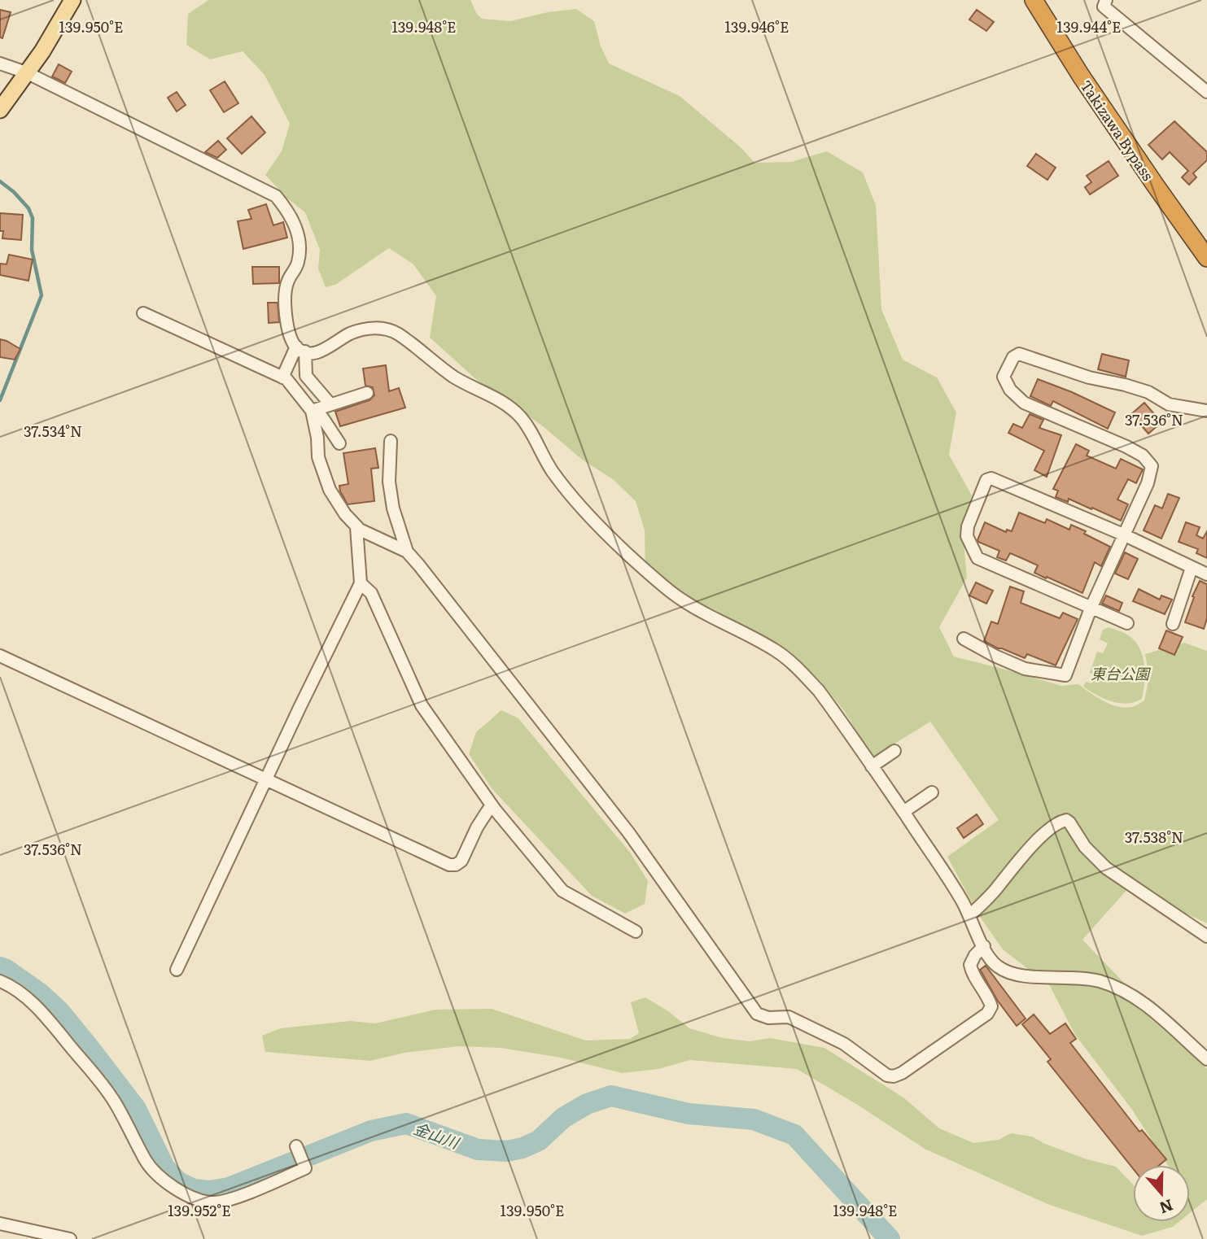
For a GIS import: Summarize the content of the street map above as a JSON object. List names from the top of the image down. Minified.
{"streets":{"highway":["Takizawa Bypass"]},"water":["金山川"],"parks":["東台公園"],"north":"bottom","coordinates":["139.950°E","139.948°E","139.946°E","139.944°E","37.536°N","37.534°N","37.538°N","139.952°E"]}
